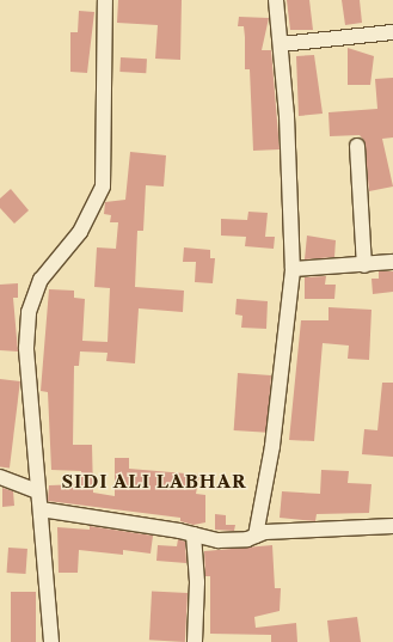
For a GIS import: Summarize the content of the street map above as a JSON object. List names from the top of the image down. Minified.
{"districts":["SIDI ALI LABHAR"]}
